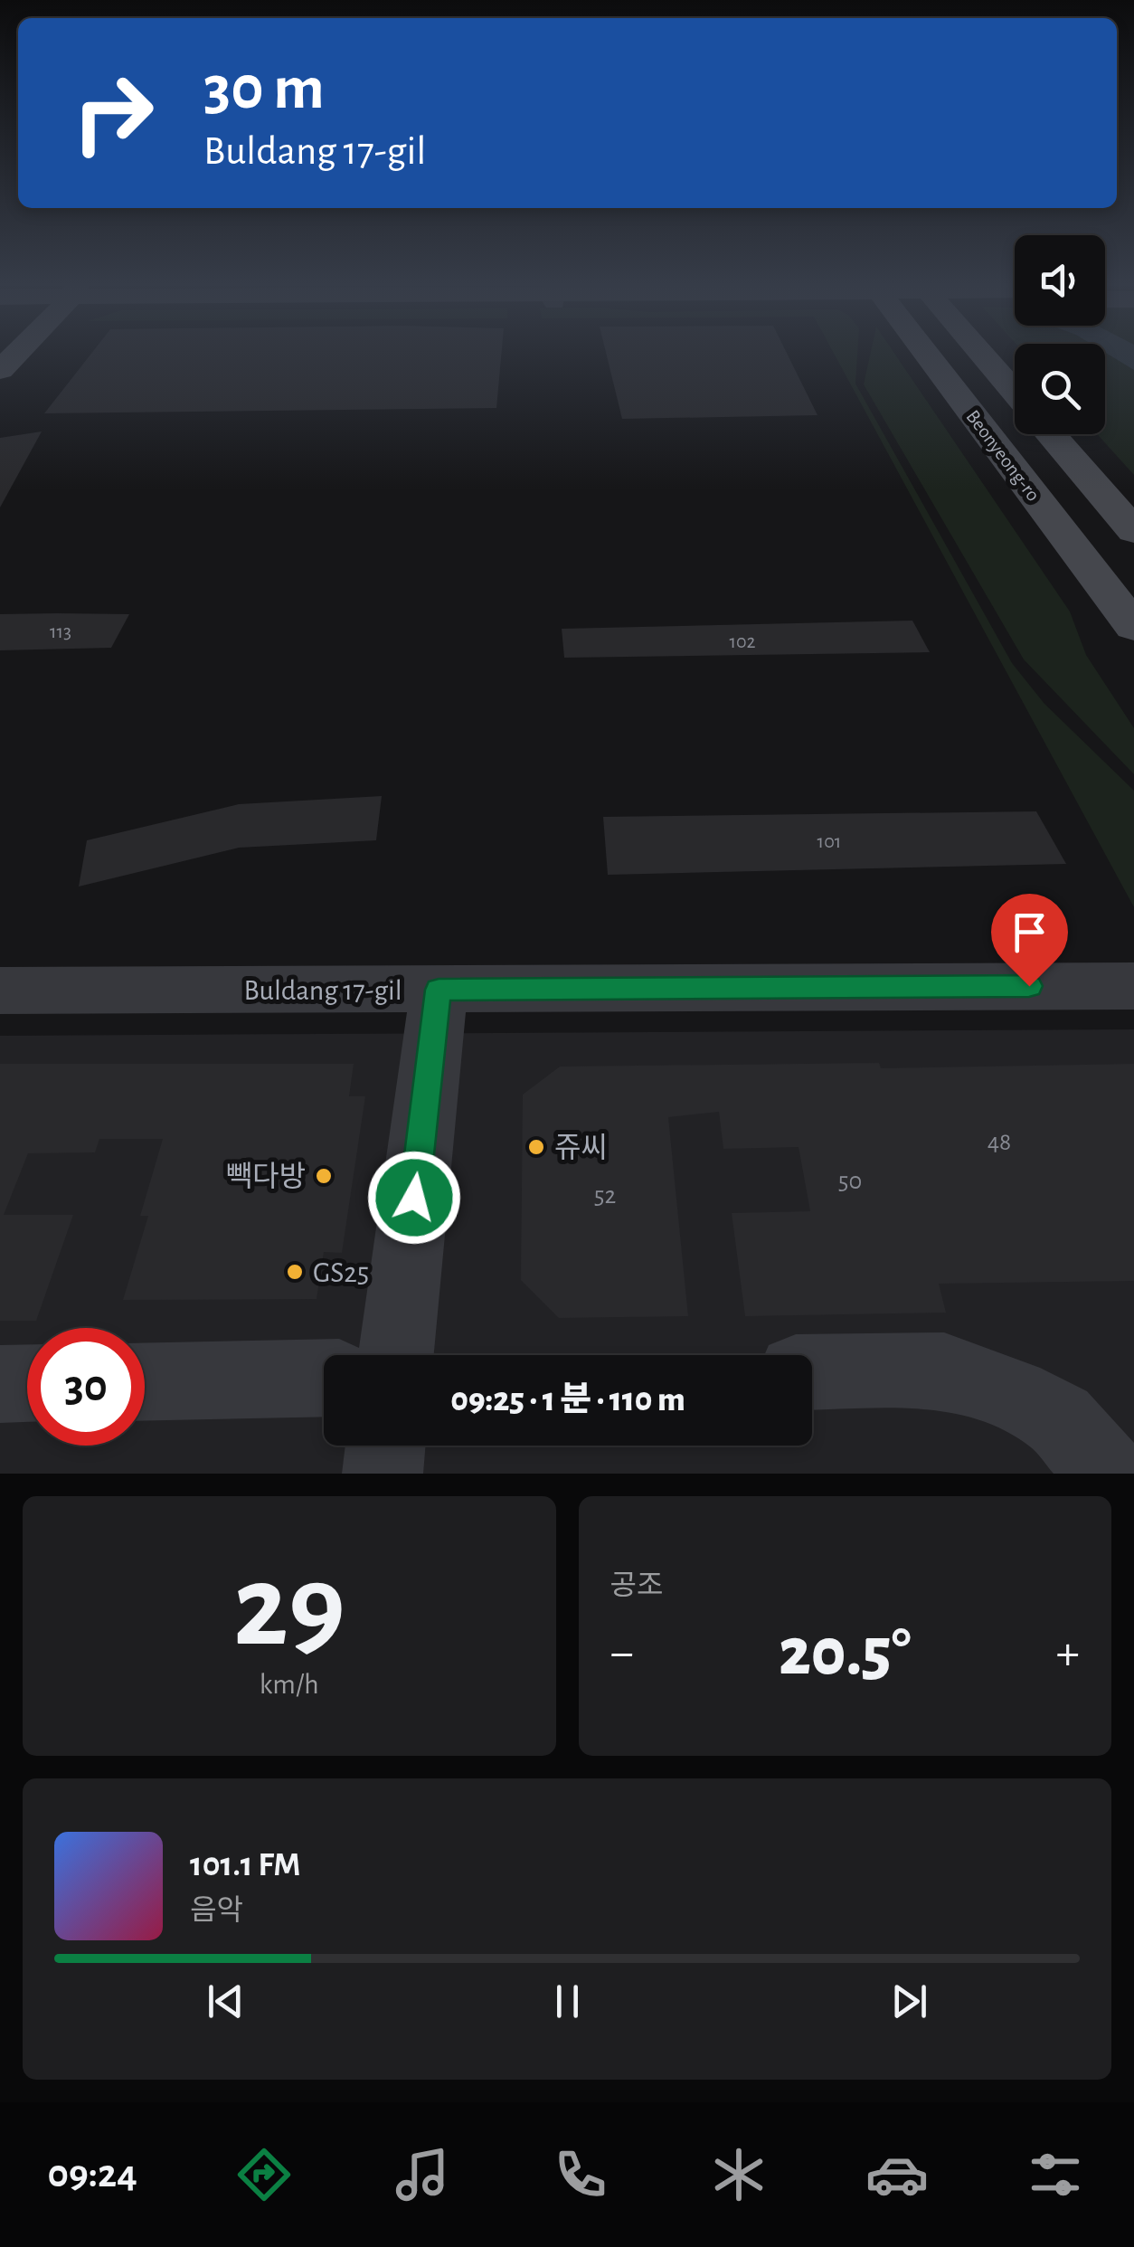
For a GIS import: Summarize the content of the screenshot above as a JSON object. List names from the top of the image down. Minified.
{"streets":{"street":["Beonyeong-ro","Buldang 17-gil"]},"places":["쥬씨","빽다방","GS25"],"house_numbers":["113","102","101","48","50","52"],"page":{"turn":["30 m","Buldang 17-gil"],"limit":"30","trip":"09:25 · 1 분 · 110 m","tile":[["29","km/h"],"공조"],"heat":["−","20.5°","+"],"song":["101.1 FM","음악"],"tabs":"09:24"}}
